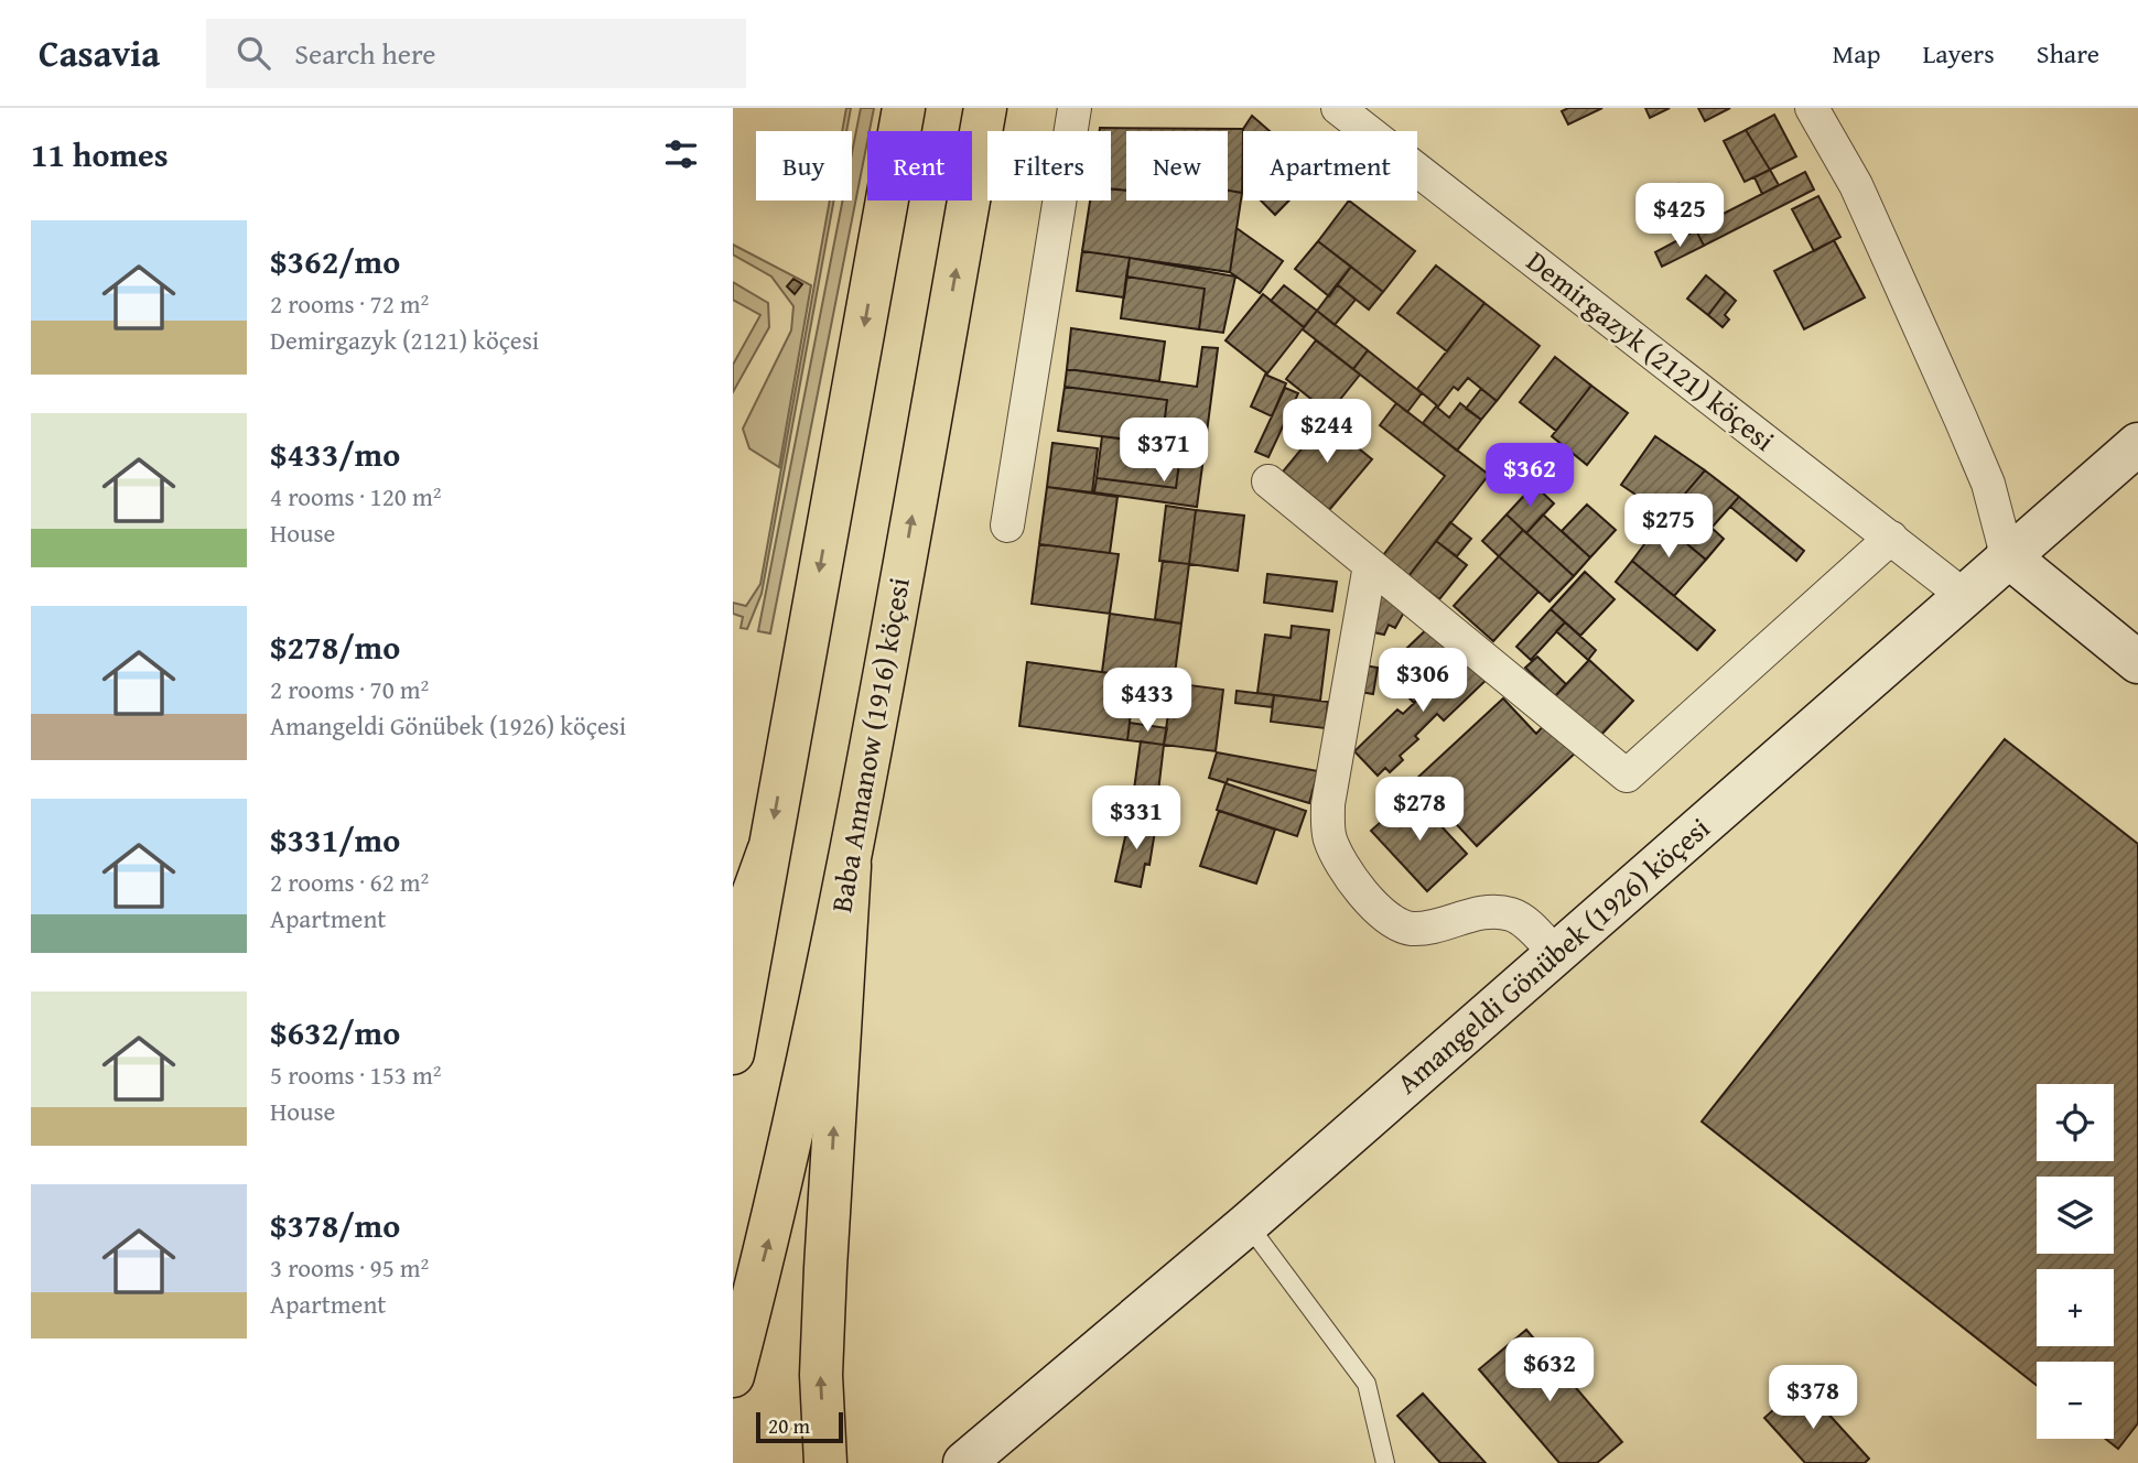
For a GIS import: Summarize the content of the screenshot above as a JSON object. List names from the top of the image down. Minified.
{"streets":{"main road":["Baba Annanow (1916) köçesi"],"street":["Demirgazyk (2121) köçesi","Amangeldi Gönübek (1926) köçesi"]},"crossings":[["Demirgazyk (2121) köçesi","Amangeldi Gönübek (1926) köçesi"]],"scale_bar":"20 m","page":{"header":"Casavia","search":"Search here","nav":["Map","Layers","Share"],"heading":"11 homes","chip":["Buy","Rent","Filters","New","Apartment"],"price":["$425","$244","$371","$362","$275","$306","$433","$278","$331","$632","$378"],"list":[{"name":"$362/mo","note":"2 rooms · 72 m² · Demirgazyk (2121) köçesi"},{"name":"$433/mo","note":"4 rooms · 120 m² · House"},{"name":"$278/mo","note":"2 rooms · 70 m² · Amangeldi Gönübek (1926) köçesi"},{"name":"$331/mo","note":"2 rooms · 62 m² · Apartment"},{"name":"$632/mo","note":"5 rooms · 153 m² · House"},{"name":"$378/mo","note":"3 rooms · 95 m² · Apartment"}],"map_buttons":["+","−"],"scale":"20 m"}}
